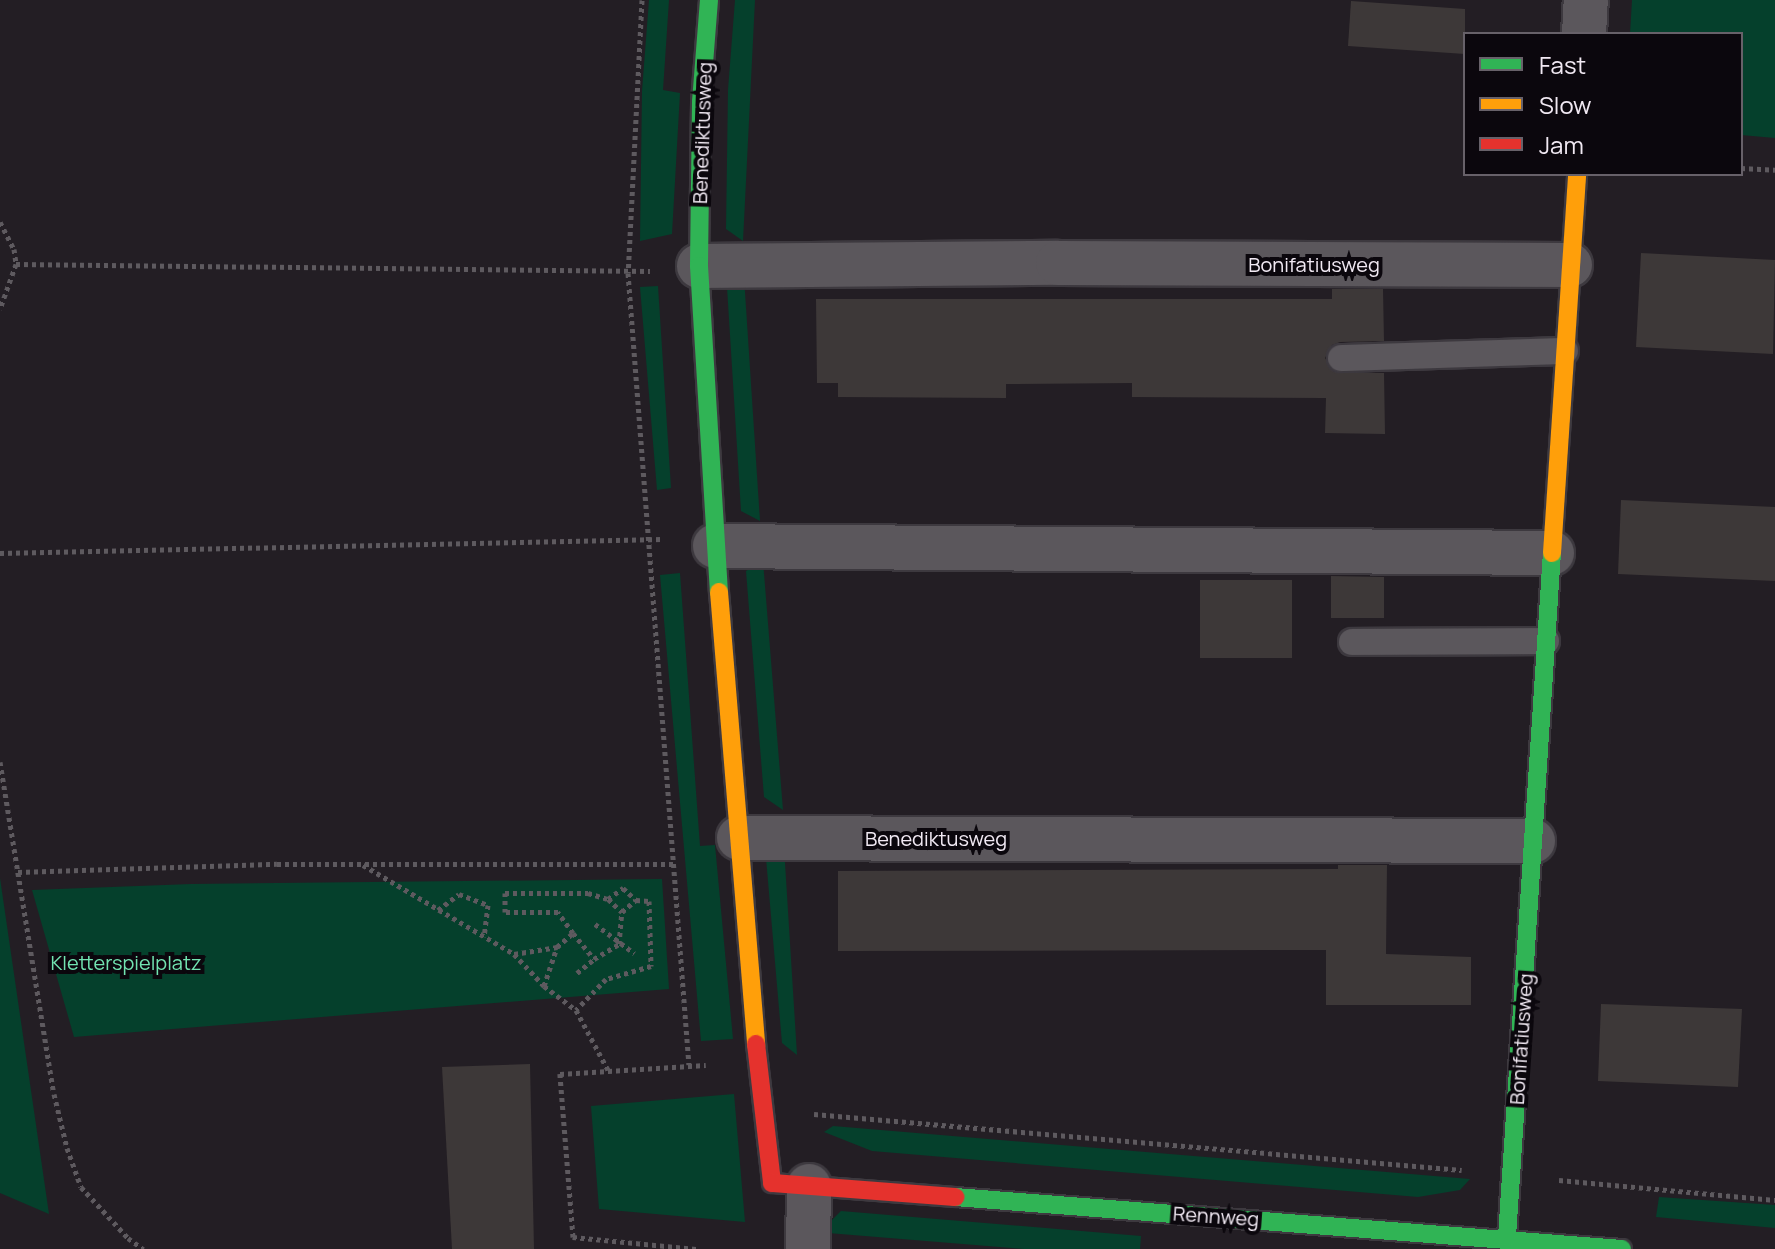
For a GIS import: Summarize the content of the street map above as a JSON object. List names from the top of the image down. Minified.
{"streets":{"street":["Benediktusweg","Bonifatiusweg","Rennweg"]},"crossings":[["Benediktusweg","Bonifatiusweg"],["Benediktusweg","Rennweg"],["Bonifatiusweg","Rennweg"]],"parks":["Kletterspielplatz"],"legend":["Fast","Slow","Jam"]}
